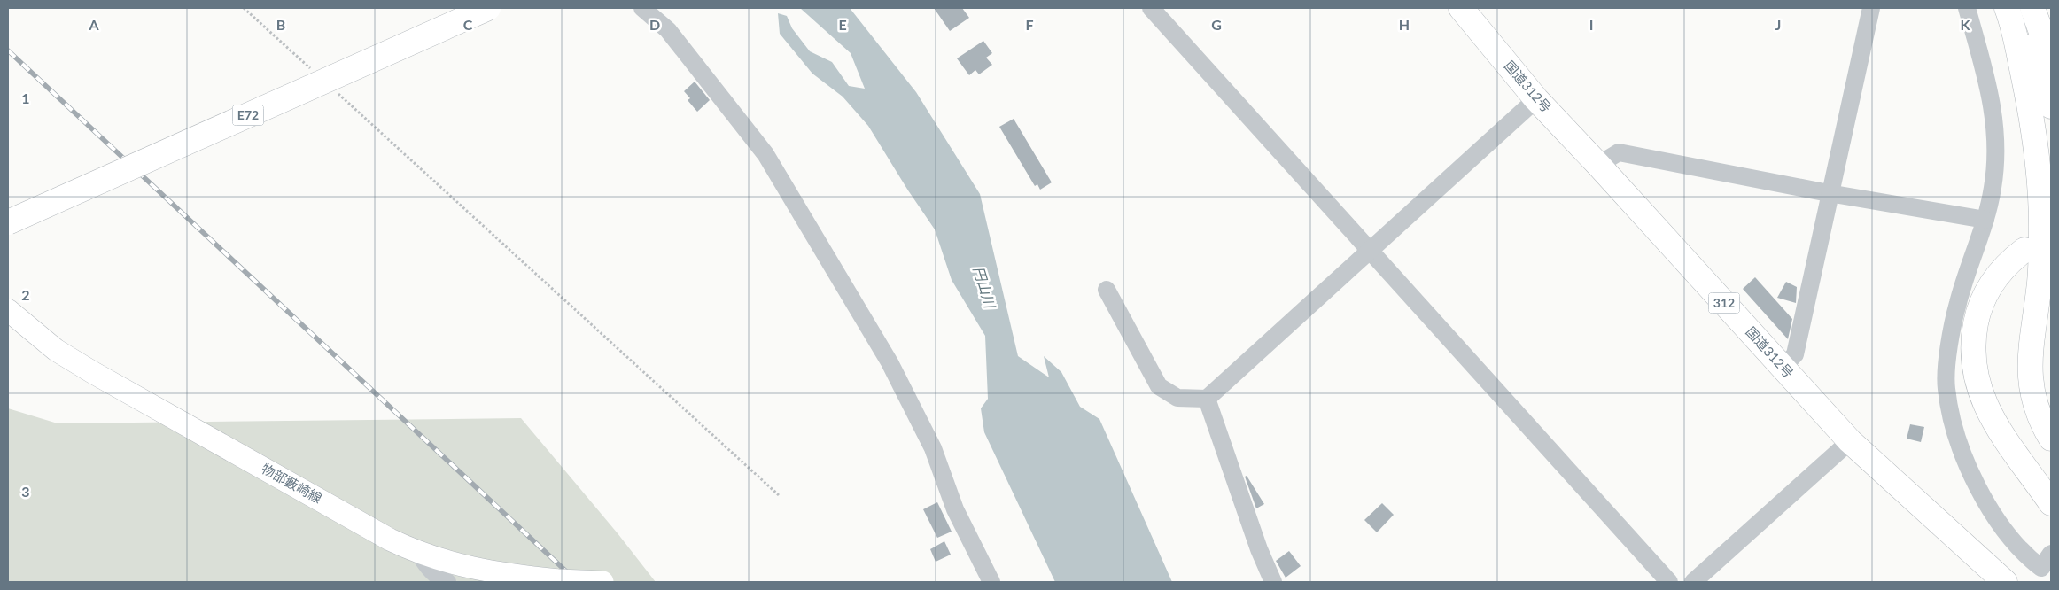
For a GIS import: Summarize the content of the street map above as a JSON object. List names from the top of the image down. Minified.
{"streets":{"highway":["国道312号","E72","312"],"main road":["物部藪崎線"]},"water":["円山川"],"grid":{"columns":["A","B","C","D","E","F","G","H","I","J","K"],"rows":["1","2","3"]}}
